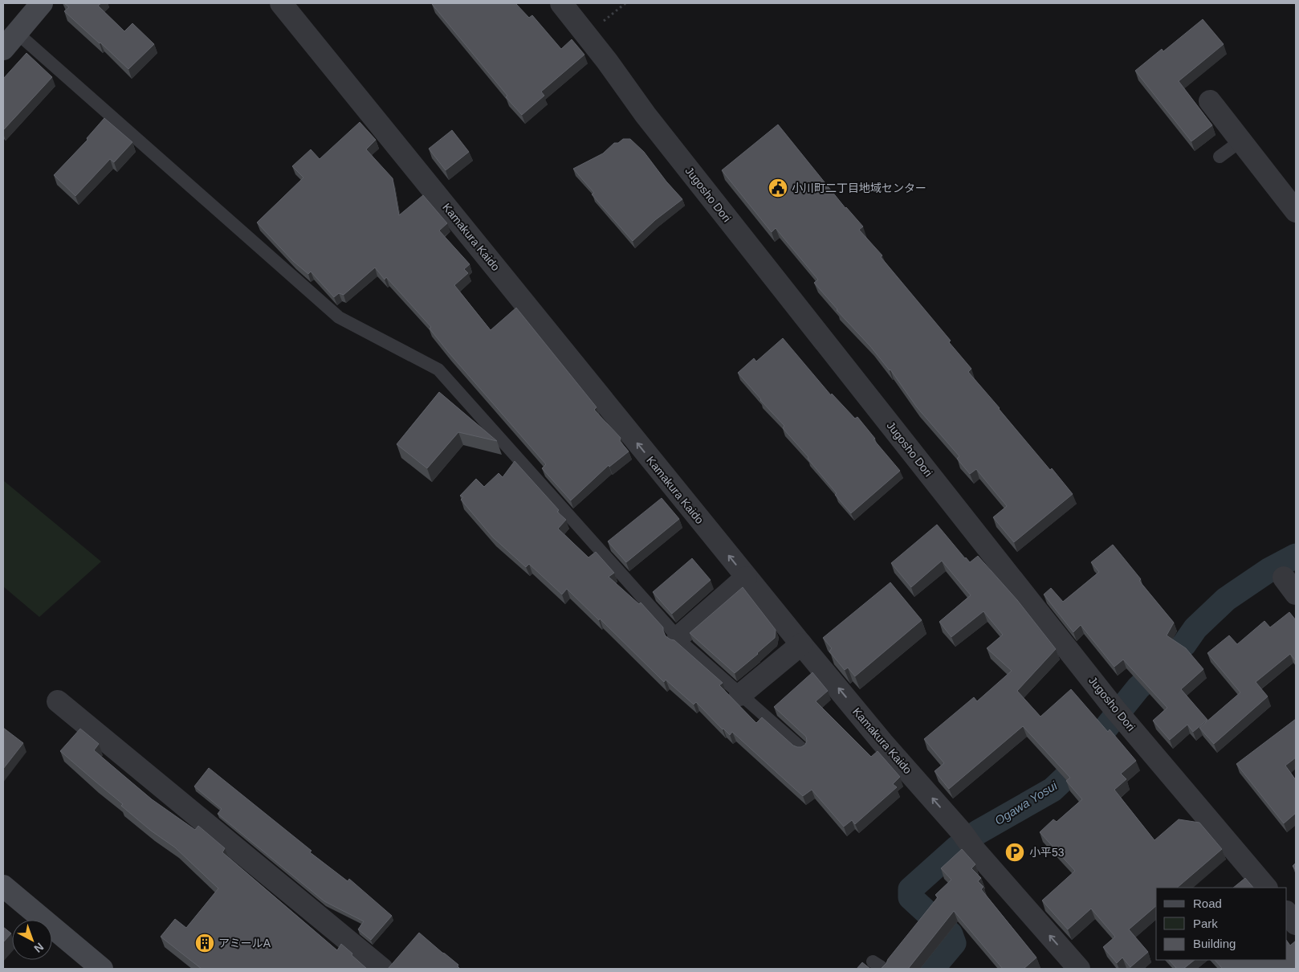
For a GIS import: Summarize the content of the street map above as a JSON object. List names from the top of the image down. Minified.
{"streets":{"street":["Jugosho Dori","Kamakura Kaido"]},"one_way":["Kamakura Kaido"],"water":["Ogawa Yosui"],"places":{"public building":["小川町二丁目地域センター"],"parking":["小平53"],"building":["アミールA"]},"legend":["Road","Park","Building"],"north":"bottom right"}
